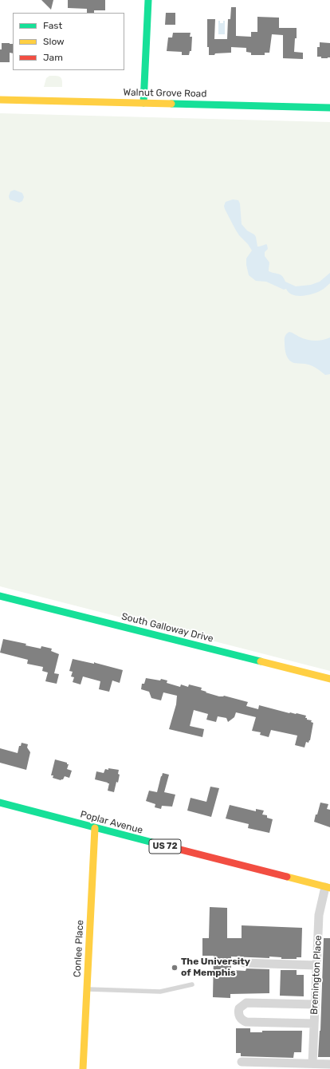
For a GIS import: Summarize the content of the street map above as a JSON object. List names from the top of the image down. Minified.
{"streets":{"street":["Walnut Grove Road","South Galloway Drive","Poplar Avenue","US 72","Conlee Place","Bremington Place"]},"crossings":[["Poplar Avenue","Conlee Place"],["Poplar Avenue","Bremington Place"]],"places":["The University of Memphis"],"legend":["Fast","Slow","Jam"]}
